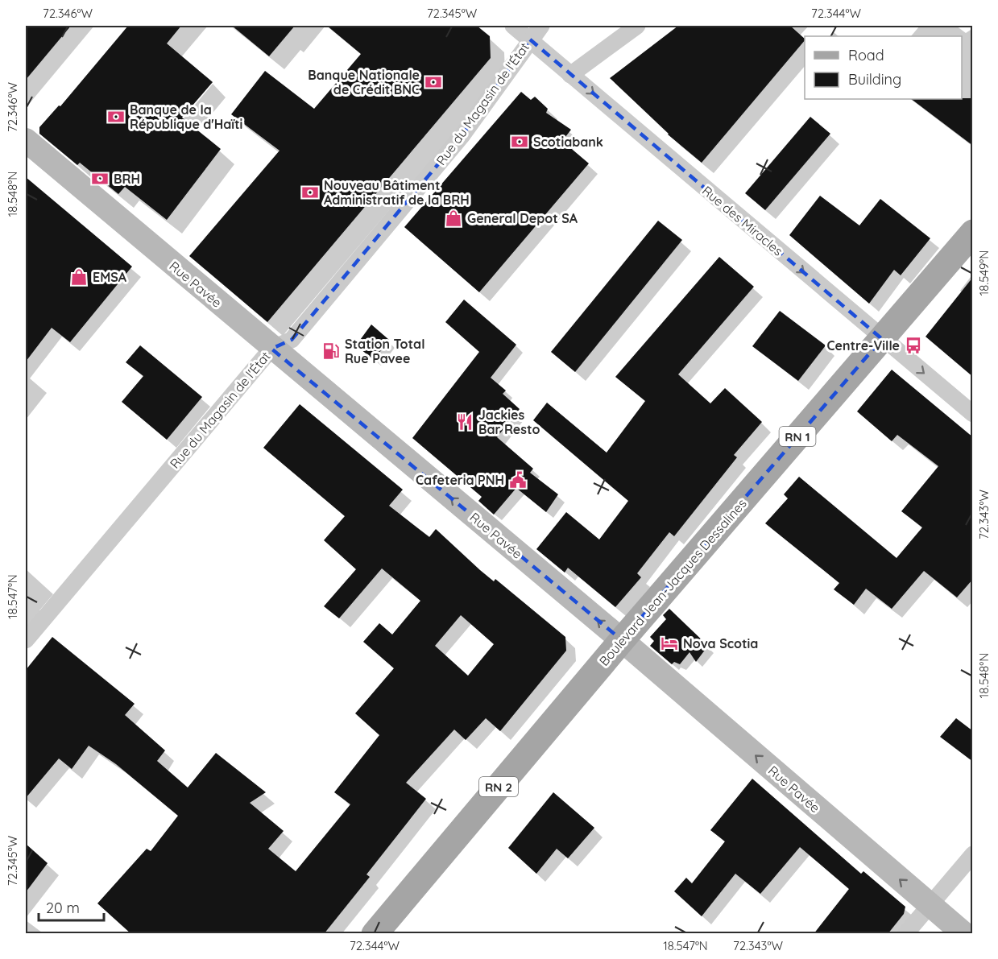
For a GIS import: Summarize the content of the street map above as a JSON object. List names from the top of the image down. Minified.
{"streets":{"main road":["Rue Pavée","RN 1","Boulevard Jean-Jacques Dessalines","RN 2"],"street":["Rue du Magasin de l'État","Rue des Miracles"]},"crossings":[["Rue du Magasin de l'État","Rue des Miracles"],["Rue du Magasin de l'État","Rue Pavée"],["Rue des Miracles","Boulevard Jean-Jacques Dessalines"],["Rue Pavée","Boulevard Jean-Jacques Dessalines"]],"one_way":["Rue des Miracles","Rue Pavée"],"places":{"bank":["Banque Nationale de Crédit BNC","Banque de la République d'Haïti","Scotiabank","BRH","Nouveau Bâtiment Administratif de la BRH"],"shop":["General Depot SA","EMSA"],"bus stop":["Centre-Ville"],"fuel station":["Station Total Rue Pavee"],"restaurant":["Jackies Bar Resto"],"public building":["Cafeteria PNH"],"hotel":["Nova Scotia"]},"legend":["Road","Building"],"scale_bar":"20 m","coordinates":["72.346°W","72.345°W","72.344°W","18.548°N","18.549°N","72.343°W","18.547°N"]}
